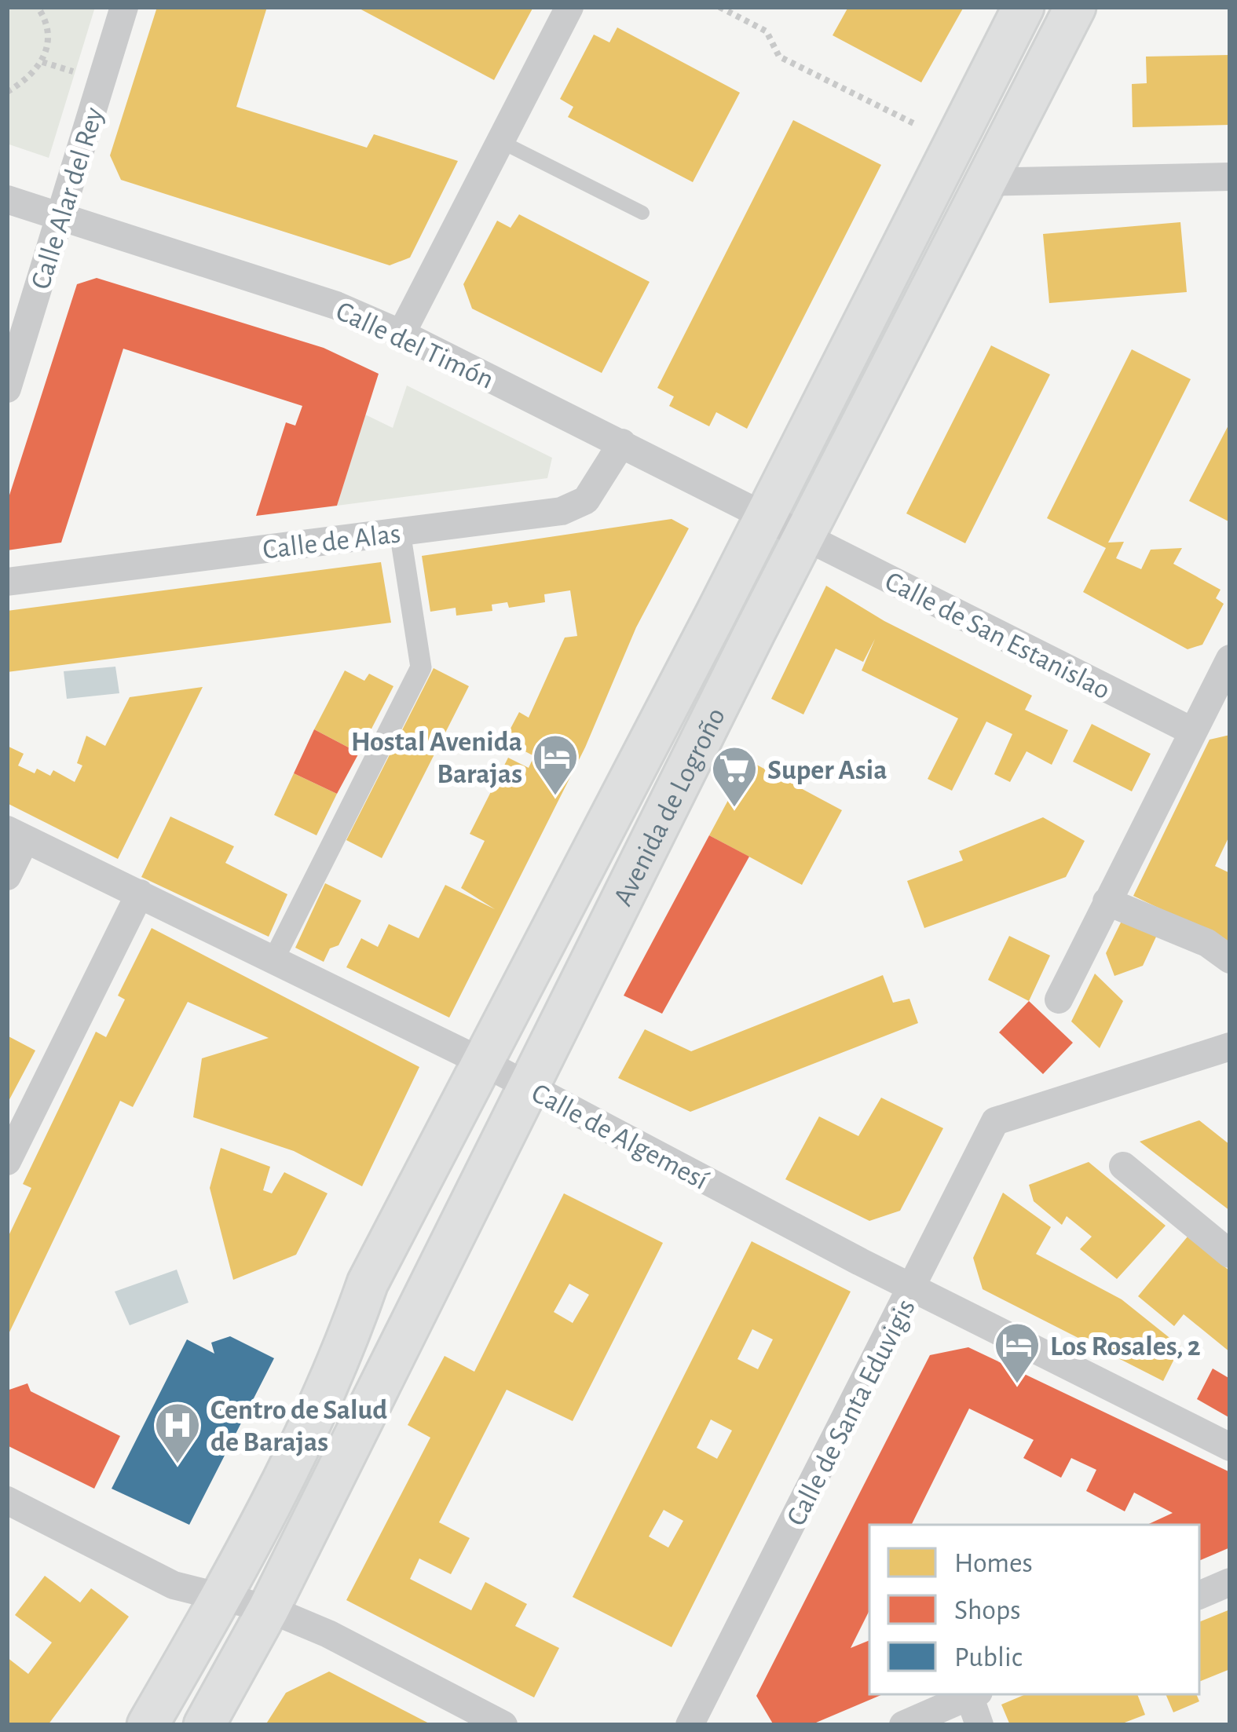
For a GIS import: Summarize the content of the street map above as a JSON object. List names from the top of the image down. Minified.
{"streets":{"main road":["Avenida de Logroño"],"street":["Calle Alar del Rey","Calle del Timón","Calle de Alas","Calle de San Estanislao","Calle de Algemesí","Calle de Santa Eduvigis"]},"crossings":[["Calle Alar del Rey","Calle del Timón"],["Calle del Timón","Calle de Alas"],["Calle del Timón","Calle de San Estanislao"],["Calle del Timón","Avenida de Logroño"],["Calle de San Estanislao","Avenida de Logroño"],["Avenida de Logroño","Calle de Algemesí"],["Calle de Algemesí","Calle de Santa Eduvigis"]],"places":{"hotel":["Hostal Avenida Barajas","Los Rosales, 2"],"supermarket":["Super Asia"],"hospital":["Centro de Salud de Barajas"]},"legend":["Homes","Shops","Public"]}
